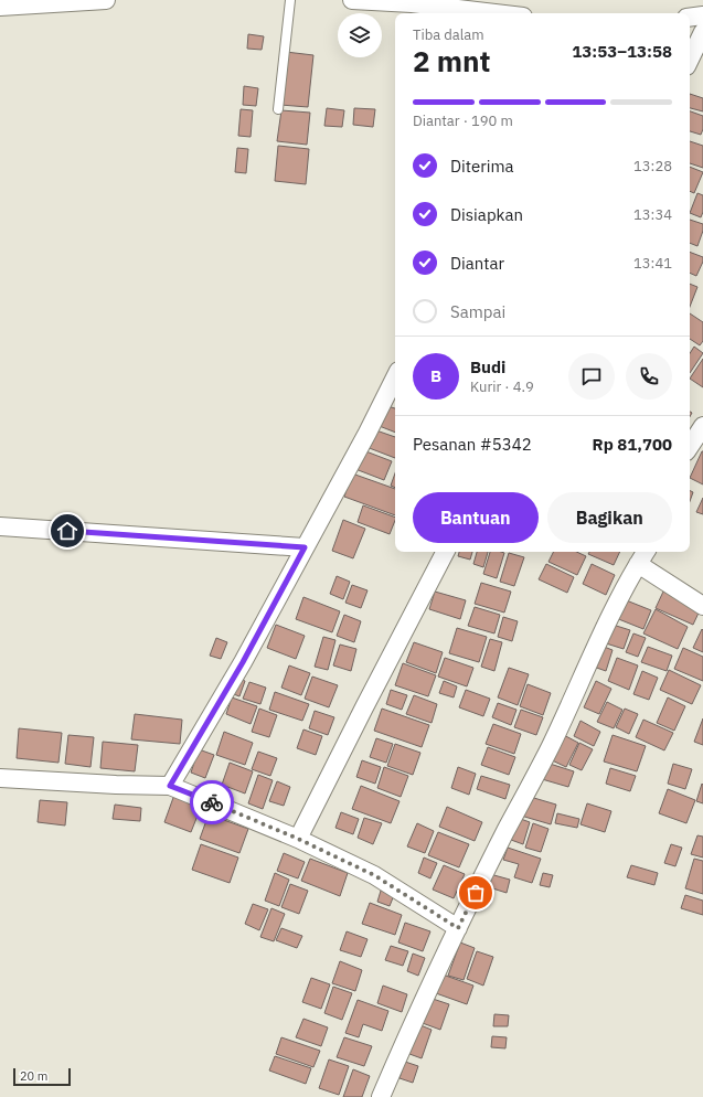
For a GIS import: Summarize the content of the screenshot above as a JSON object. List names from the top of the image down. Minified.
{"scale_bar":"20 m","page":{"heading":["2 mnt","Tiba dalam","13:53–13:58"],"panel":["Budi","Kurir · 4.9","Pesanan #5342","Rp 81,700"],"bar":"Diantar · 190 m","list":[["Diterima","13:28"],["Disiapkan","13:34"],["Diantar","13:41"],"Sampai"],"round":"B","buttons":["Bantuan","Bagikan"],"scale":"20 m"}}
